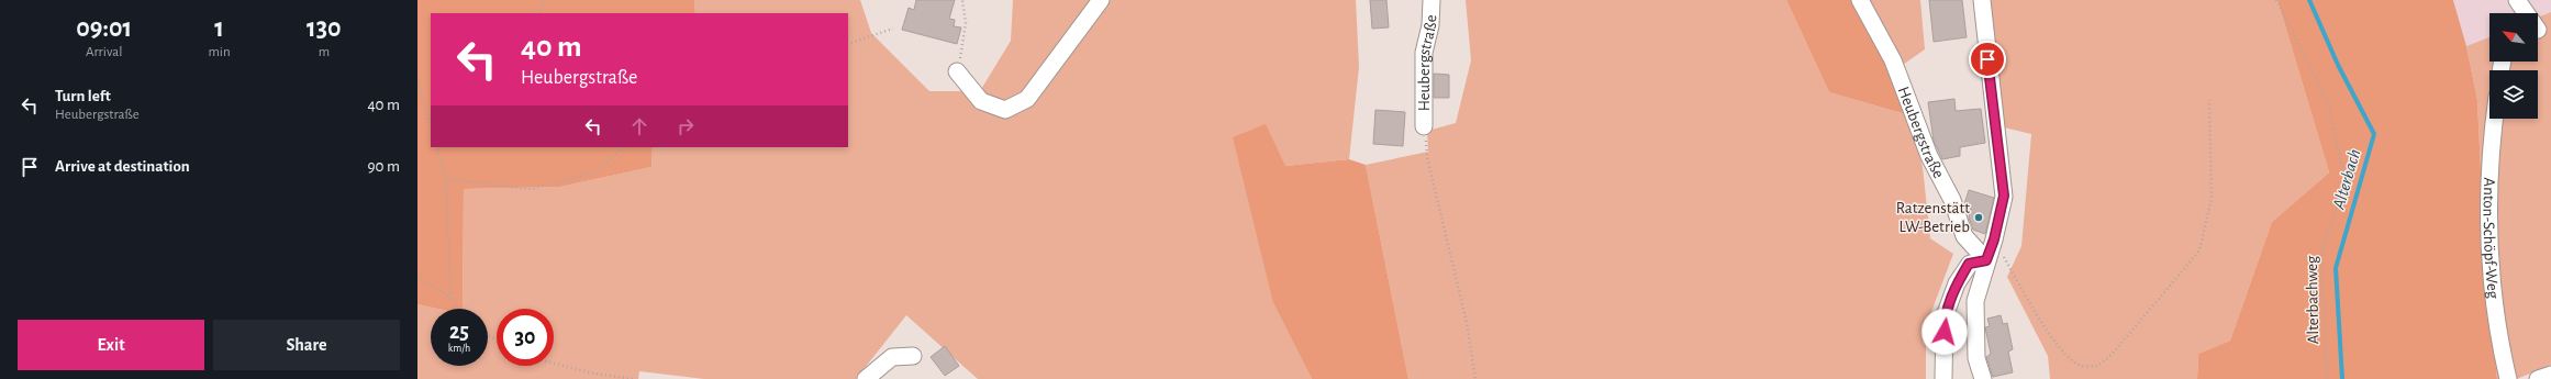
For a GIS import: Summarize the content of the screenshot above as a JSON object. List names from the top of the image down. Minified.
{"streets":{"street":["Heubergstraße","Anton-Schöpf-Weg"],"path":["Alterbachweg"]},"water":["Alterbach"],"places":["Ratzenstätt LW-Betrieb"],"north":"top left","page":{"eta":["09:01","Arrival","1","min","130","m"],"turn":["40 m","Heubergstraße"],"list":[{"name":"Turn left","note":"Heubergstraße","value":"40 m"},{"name":"Arrive at destination","value":"90 m"}],"speed":"25 km/h","limit":"30","buttons":["Exit","Share"]}}
